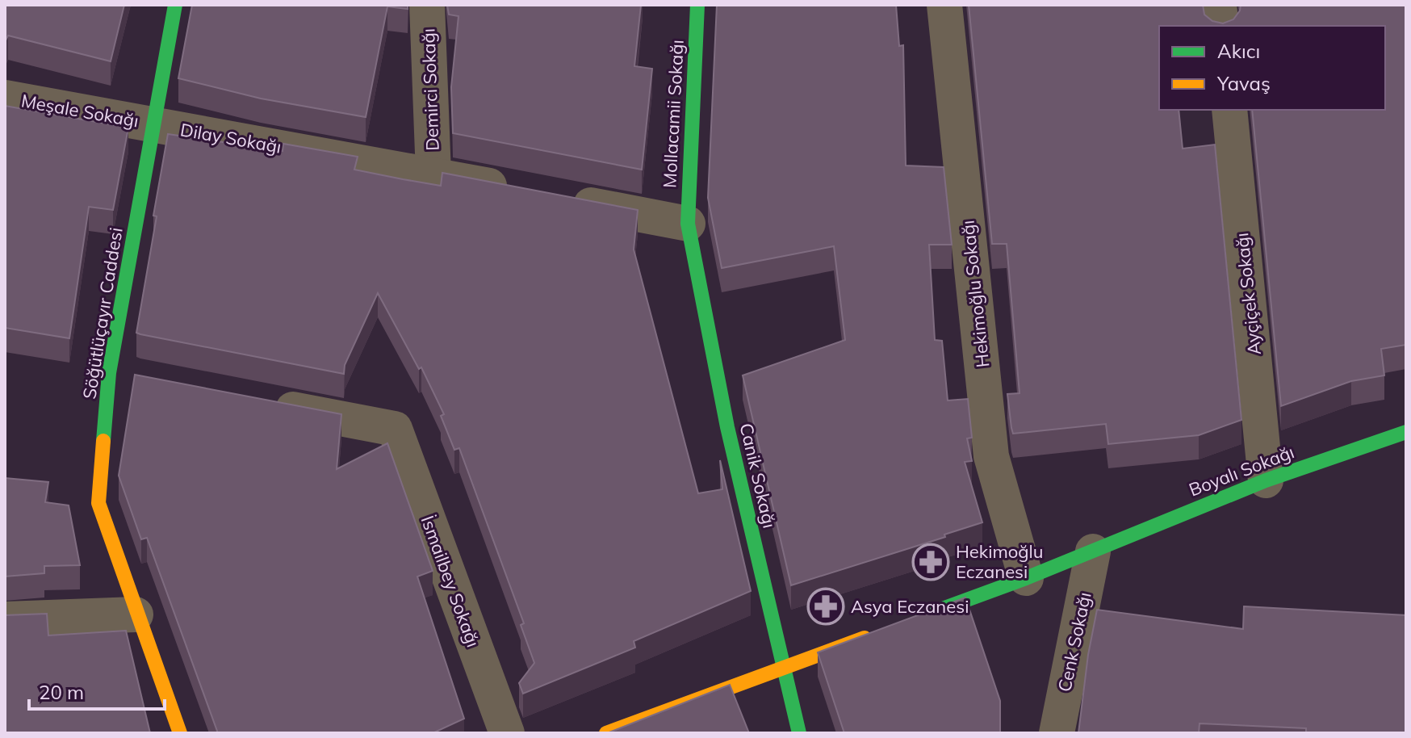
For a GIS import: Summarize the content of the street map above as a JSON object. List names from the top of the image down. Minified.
{"streets":{"street":["Demirci Sokağı","Meşale Sokağı","Mollacamii Sokağı","Dilay Sokağı","Hekimoğlu Sokağı","Ayçiçek Sokağı","Söğütlüçayır Caddesi","Boyalı Sokağı","Canik Sokağı","İsmailbey Sokağı","Cenk Sokağı"]},"crossings":[["Demirci Sokağı","Dilay Sokağı"],["Meşale Sokağı","Dilay Sokağı"],["Meşale Sokağı","Söğütlüçayır Caddesi"],["Mollacamii Sokağı","Canik Sokağı"],["Dilay Sokağı","Söğütlüçayır Caddesi"],["Ayçiçek Sokağı","Boyalı Sokağı"],["Boyalı Sokağı","Cenk Sokağı"]],"places":{"pharmacy":["Hekimoğlu Eczanesi","Asya Eczanesi"]},"legend":["Akıcı","Yavaş"],"scale_bar":"20 m"}
